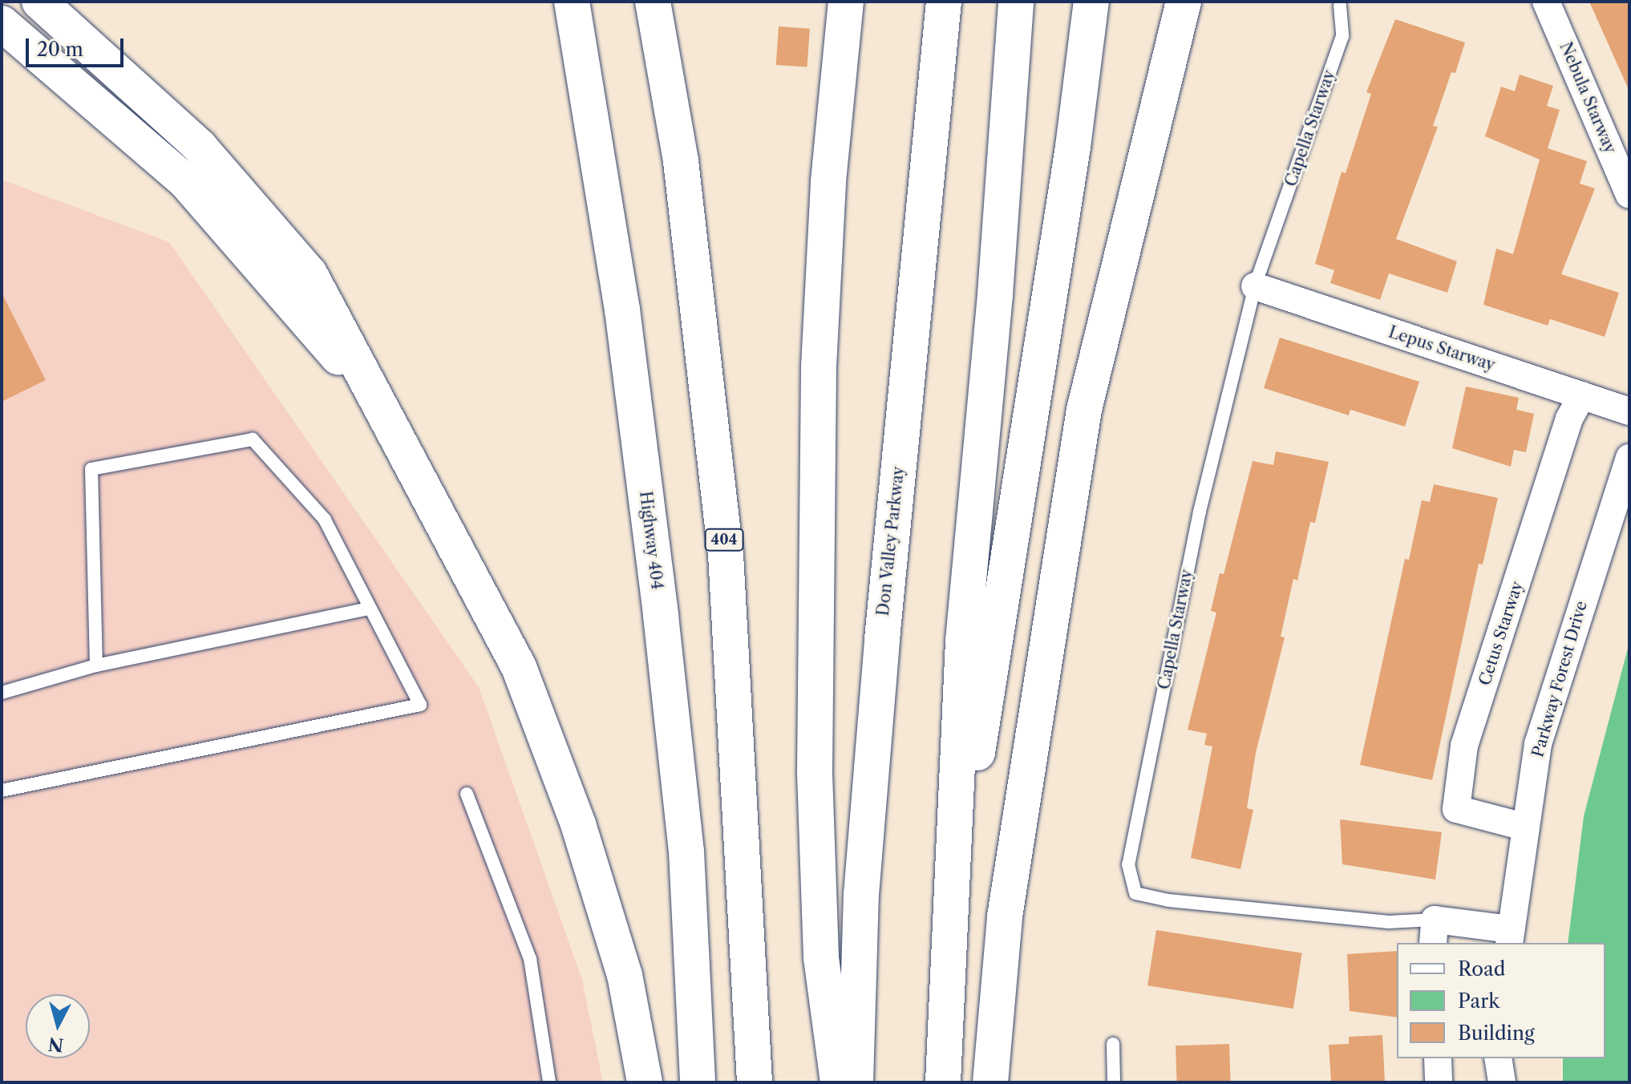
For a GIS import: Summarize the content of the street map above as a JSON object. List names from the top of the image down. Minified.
{"streets":{"highway":["404","Highway 404","Don Valley Parkway"],"street":["Nebula Starway","Capella Starway","Lepus Starway","Cetus Starway","Parkway Forest Drive"]},"crossings":[["Capella Starway","Lepus Starway"],["Capella Starway","Parkway Forest Drive"],["Lepus Starway","Cetus Starway"],["Cetus Starway","Parkway Forest Drive"]],"legend":["Road","Park","Building"],"scale_bar":"20 m","north":"bottom"}
